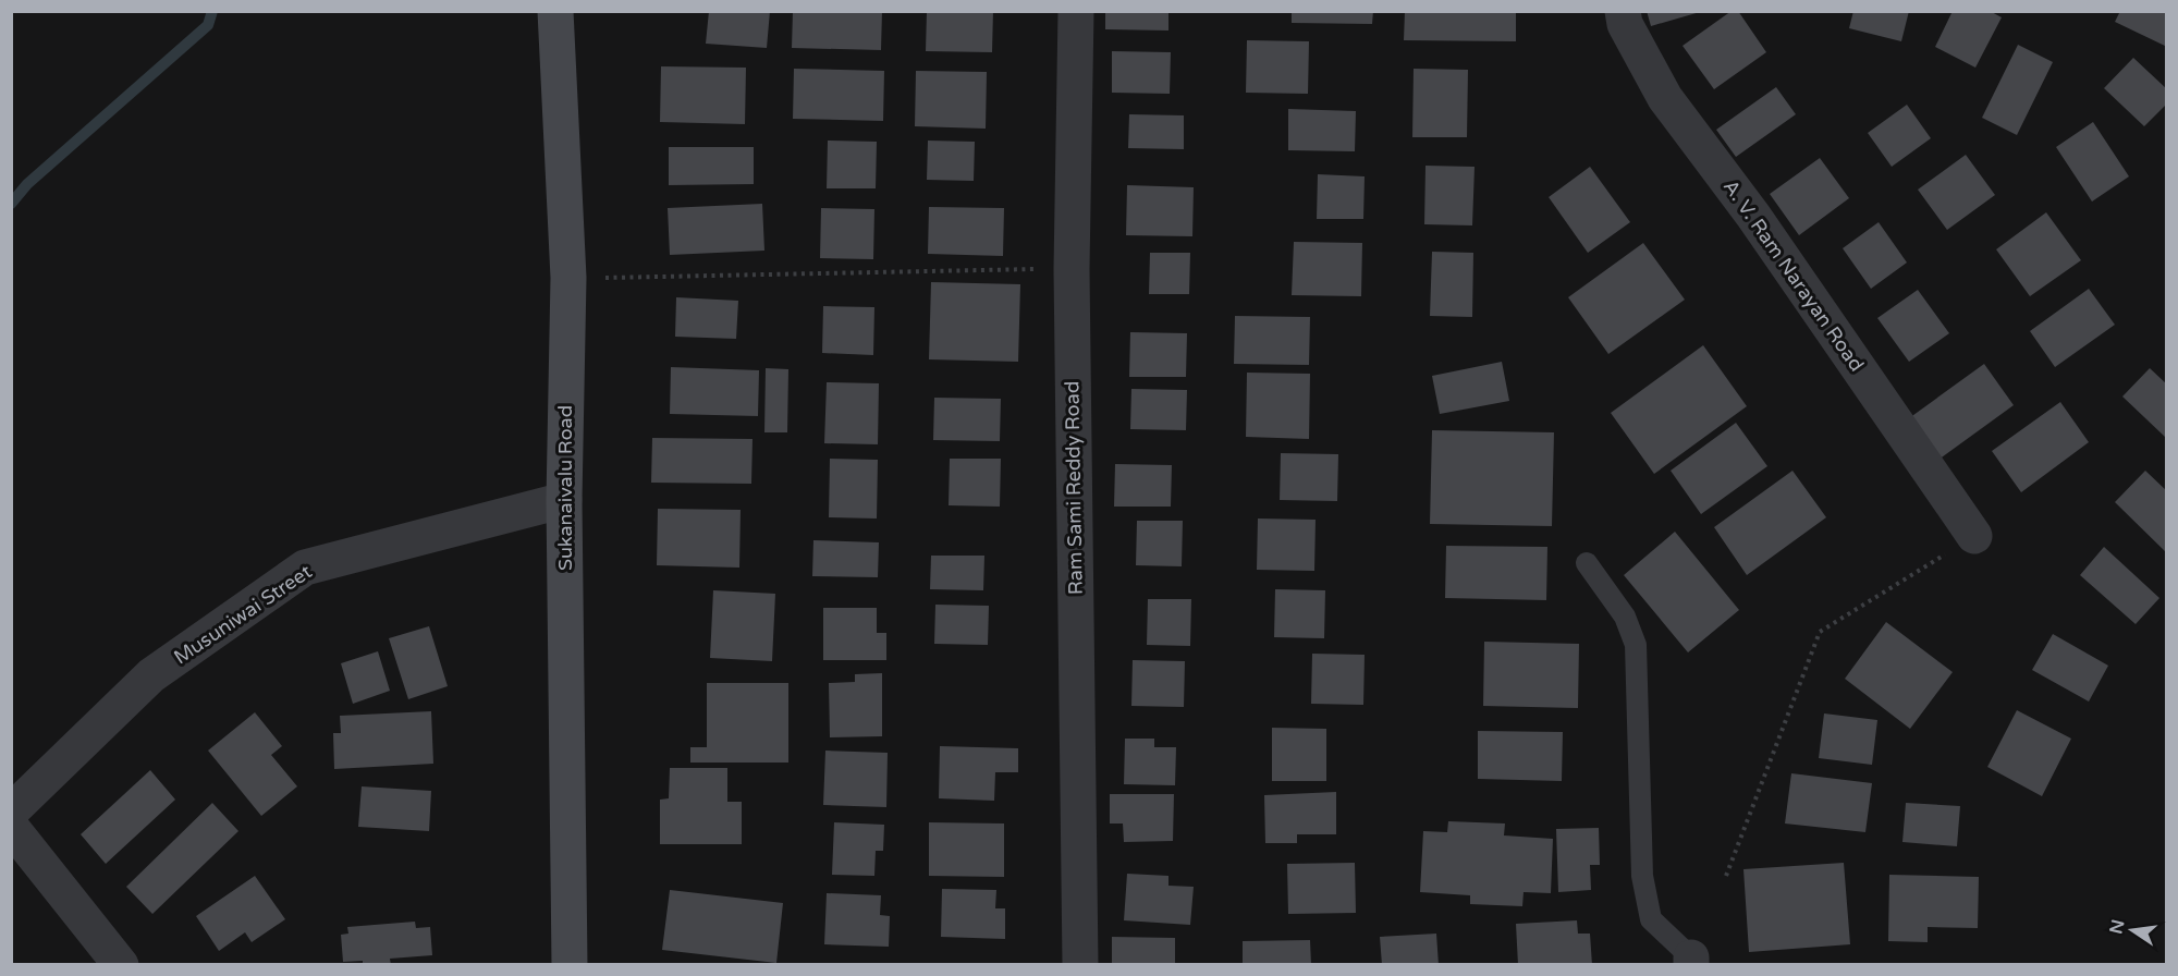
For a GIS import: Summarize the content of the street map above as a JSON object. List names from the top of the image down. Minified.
{"streets":{"main road":["Sukanaivalu Road"],"street":["A. V. Ram Narayan Road","Ram Sami Reddy Road","Musuniwai Street"]},"crossings":[["Sukanaivalu Road","Musuniwai Street"]],"north":"left"}
